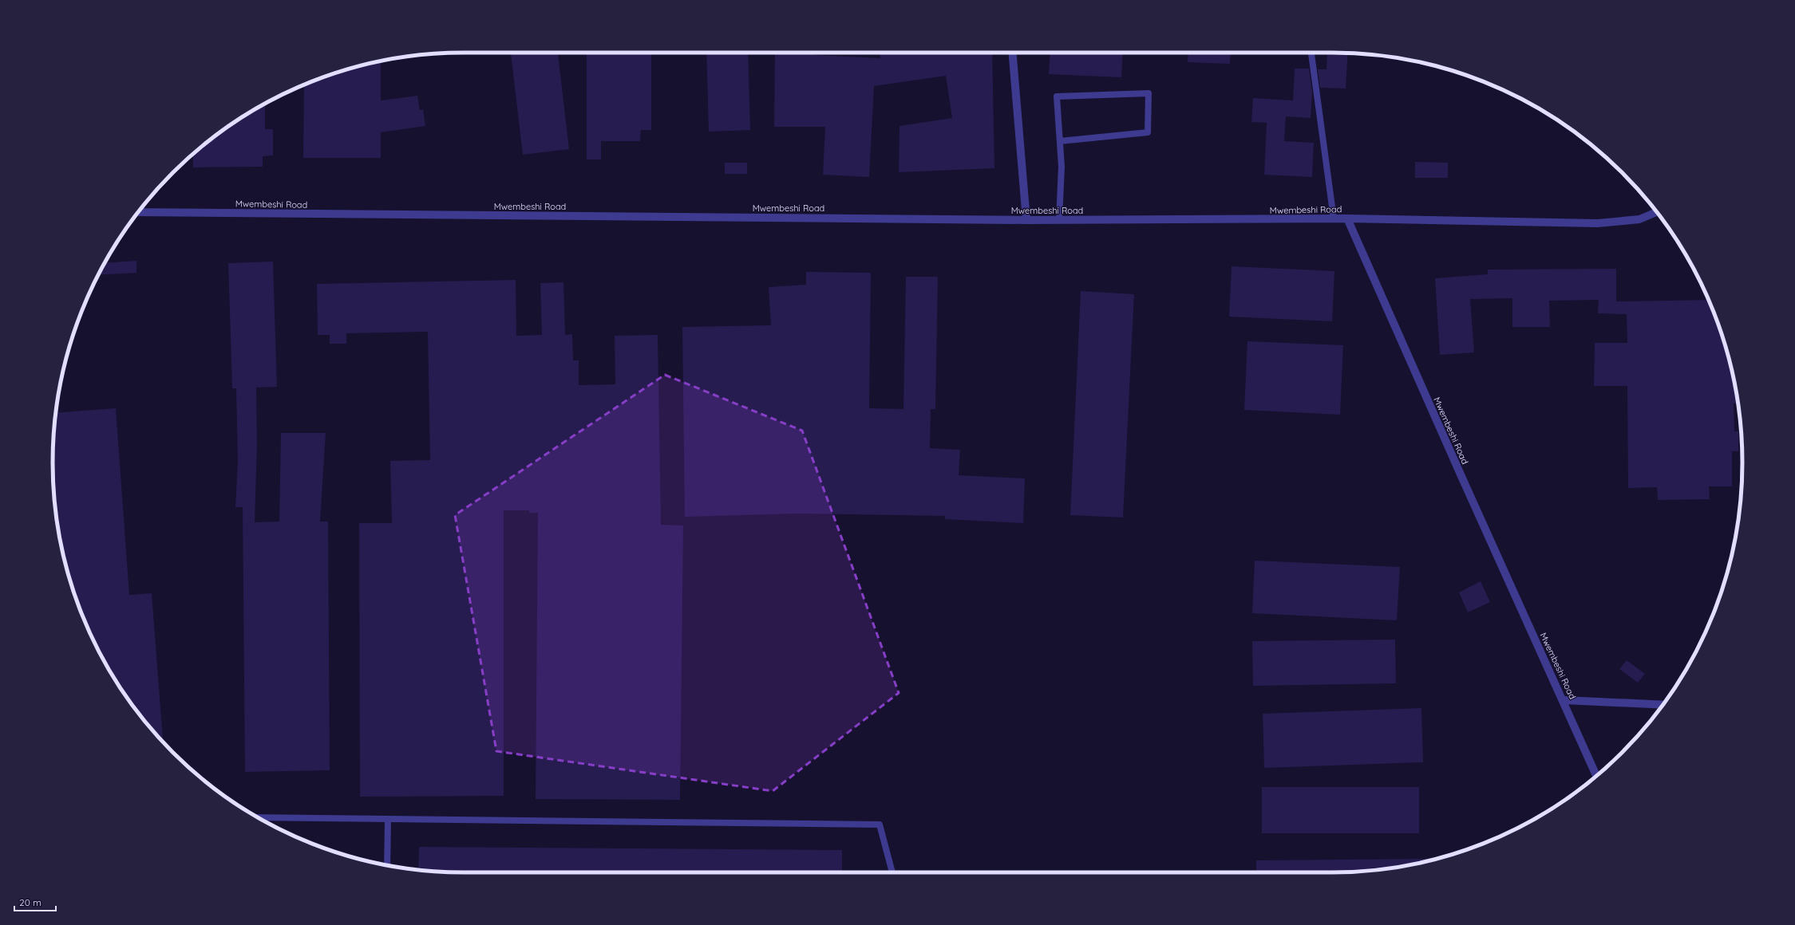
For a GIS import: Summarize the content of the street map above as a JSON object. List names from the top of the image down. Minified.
{"streets":{"street":["Mwembeshi Road"]},"scale_bar":"20 m"}
